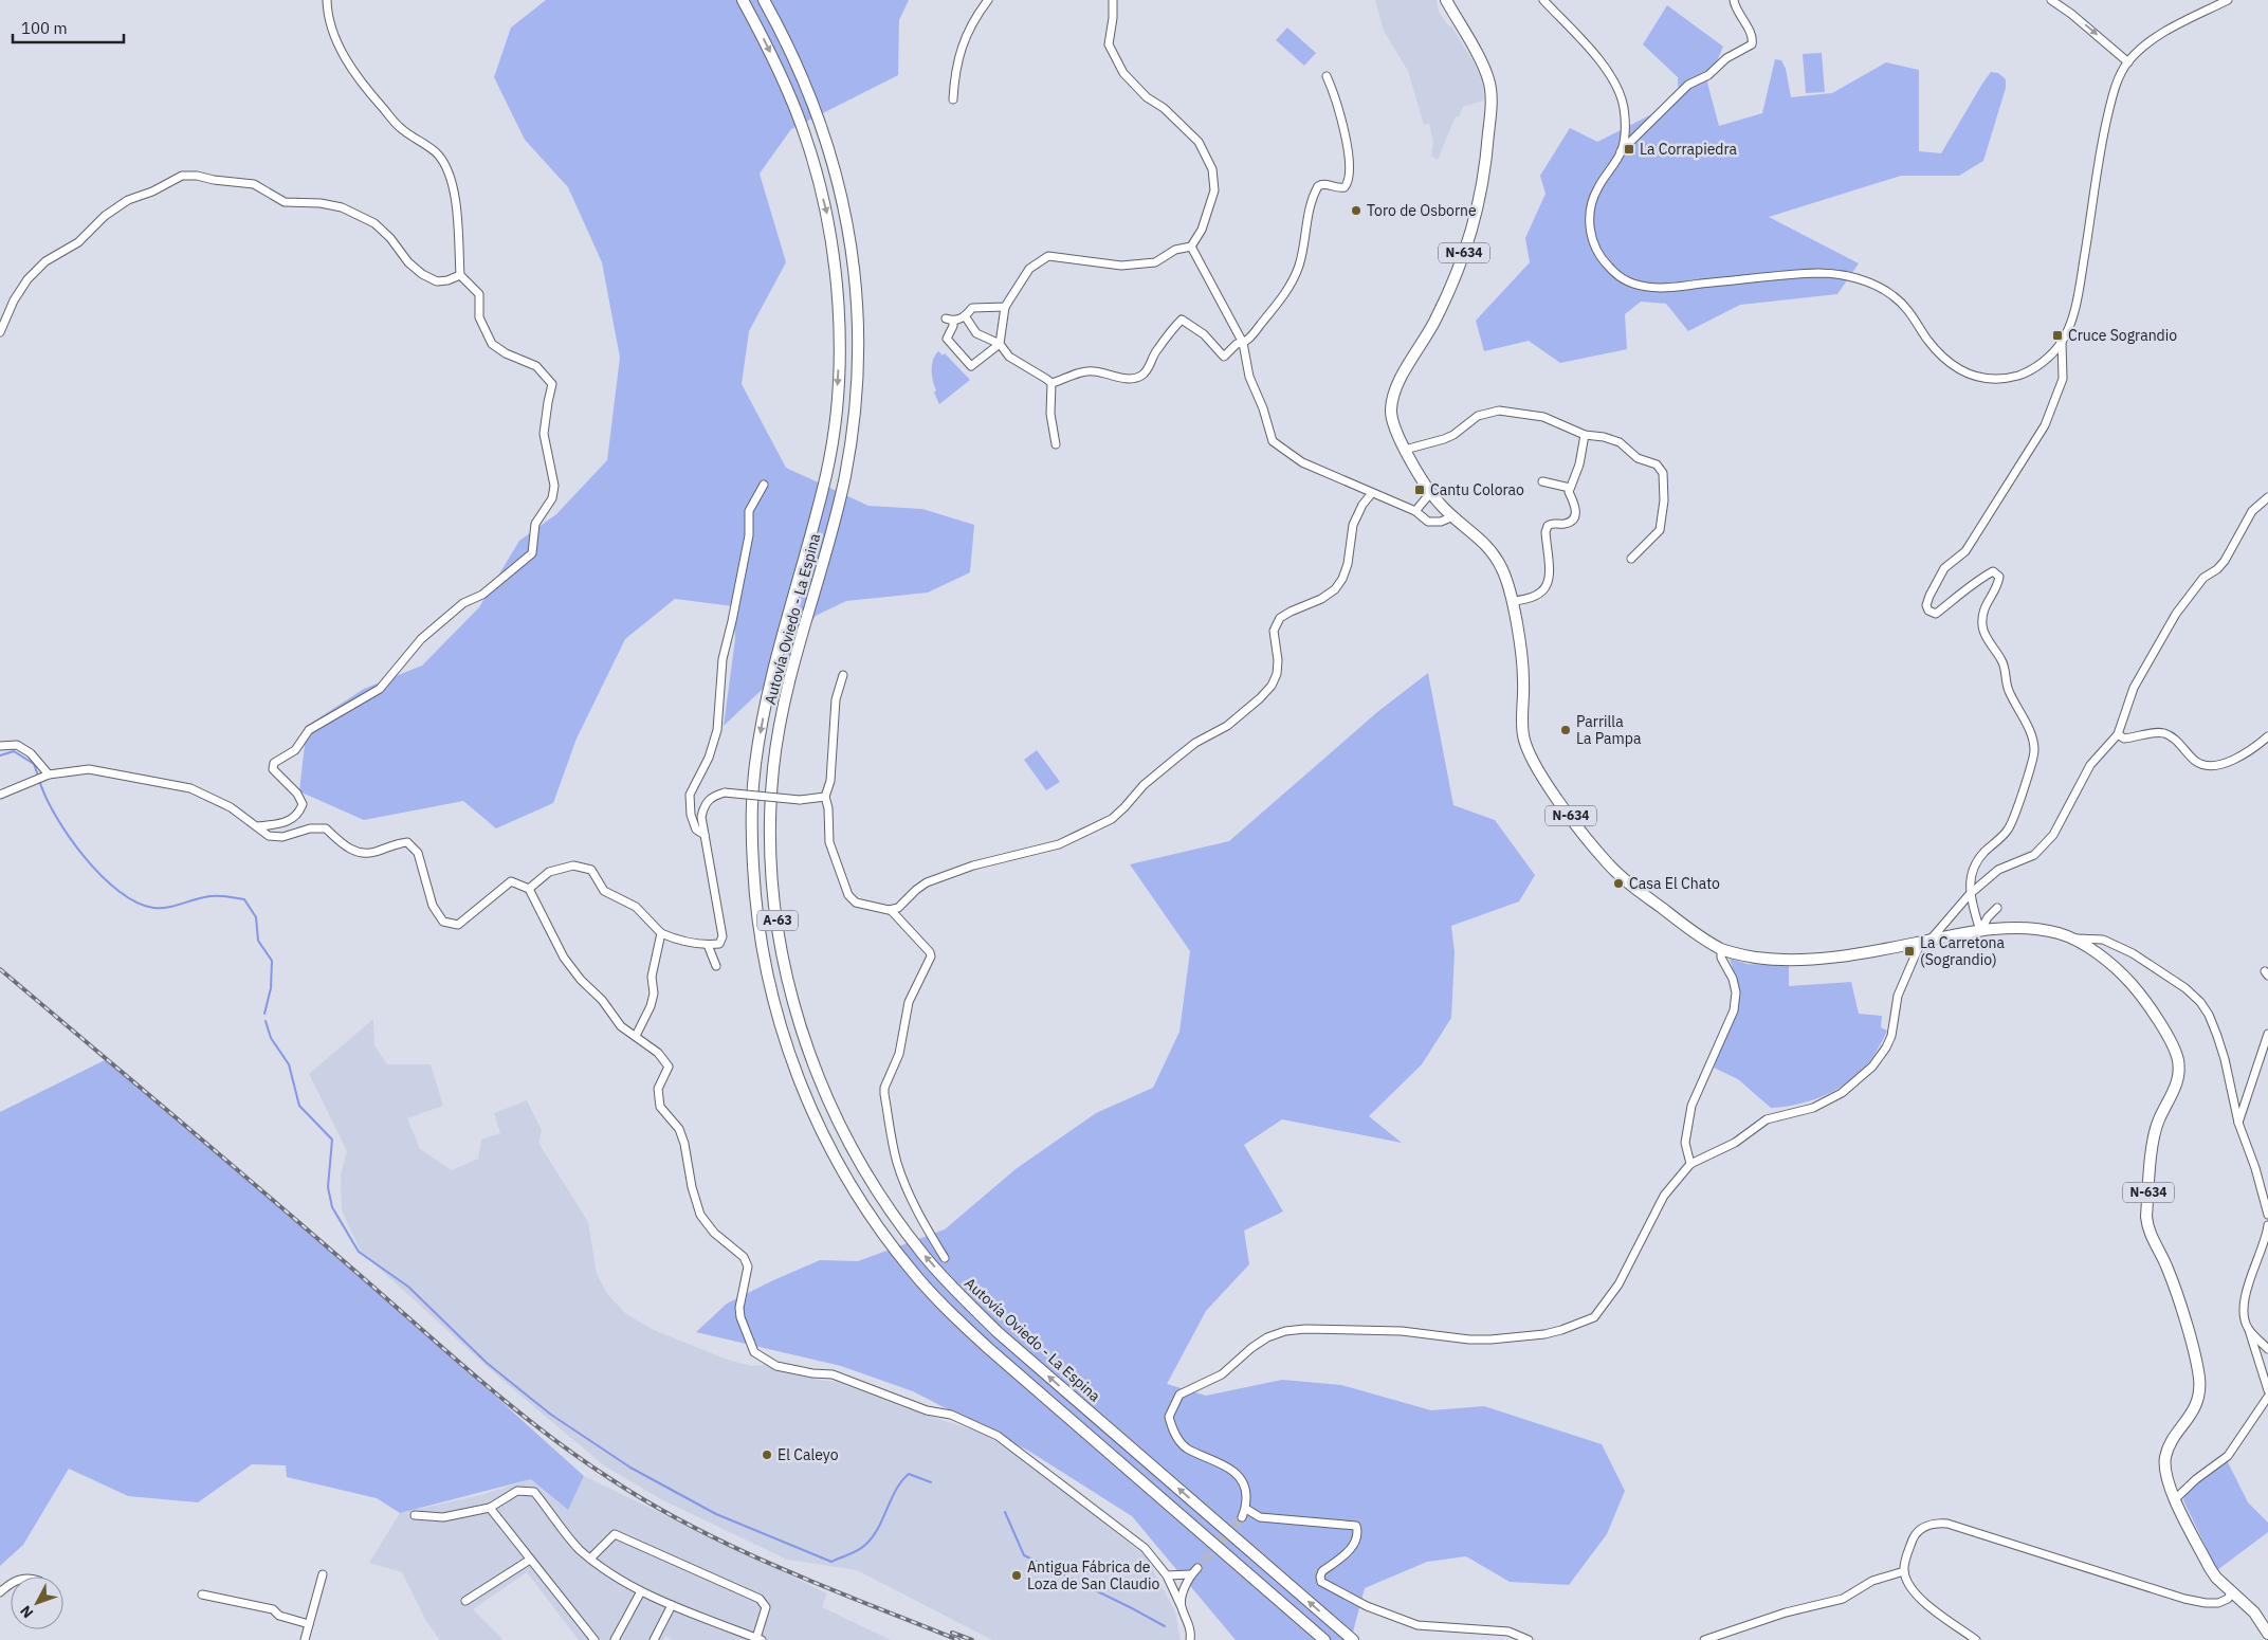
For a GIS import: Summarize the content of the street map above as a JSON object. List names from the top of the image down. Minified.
{"streets":{"highway":["N-634","Autovía Oviedo - La Espina","A-63"]},"places":{"transit":["La Corrapiedra","Cruce Sograndio","Cantu Colorao","La Carretona (Sograndio)"],"other":["Toro de Osborne","Parrilla La Pampa","Casa El Chato","El Caleyo","Antigua Fábrica de Loza de San Claudio"]},"scale_bar":"100 m","north":"bottom left"}
